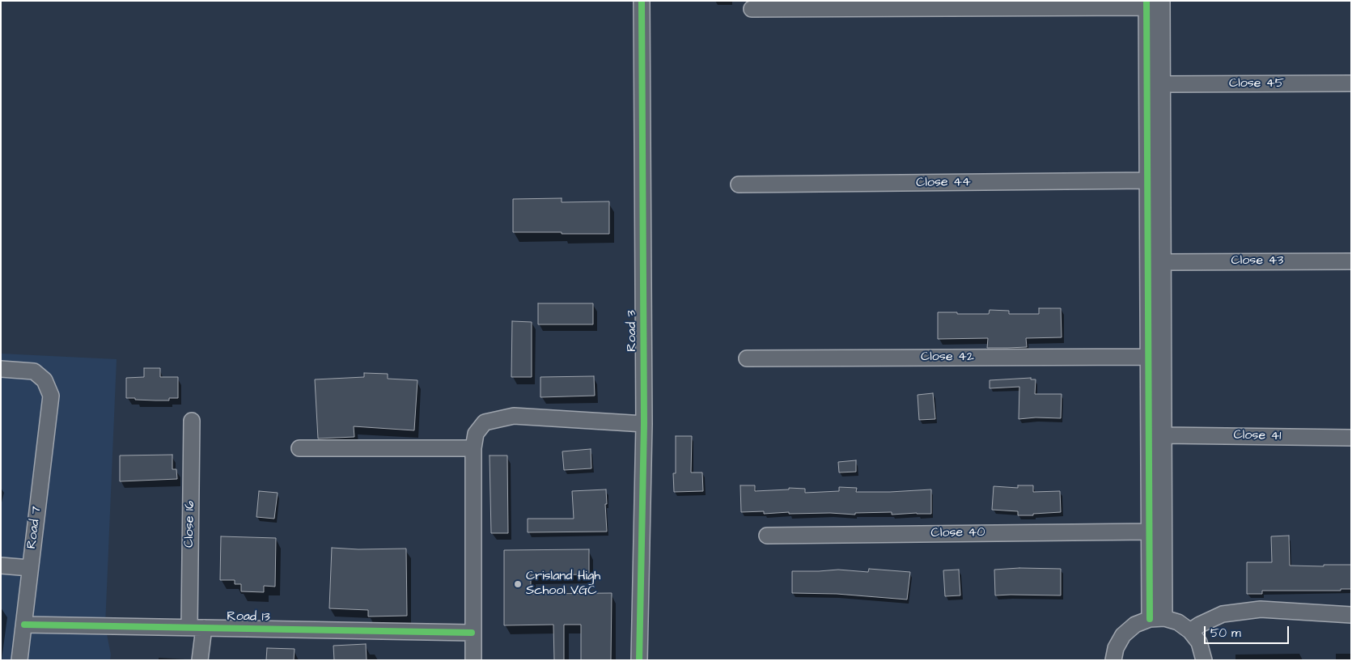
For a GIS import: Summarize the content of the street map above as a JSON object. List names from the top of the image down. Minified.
{"streets":{"street":["Close 45","Close 44","Close 43","Road 3","Close 42","Close 41","Close 16","Road 7","Close 40","Road 13"]},"crossings":[["Close 16","Road 13"],["Road 7","Road 13"]],"places":["Crisland High School VGC"],"scale_bar":"50 m"}
